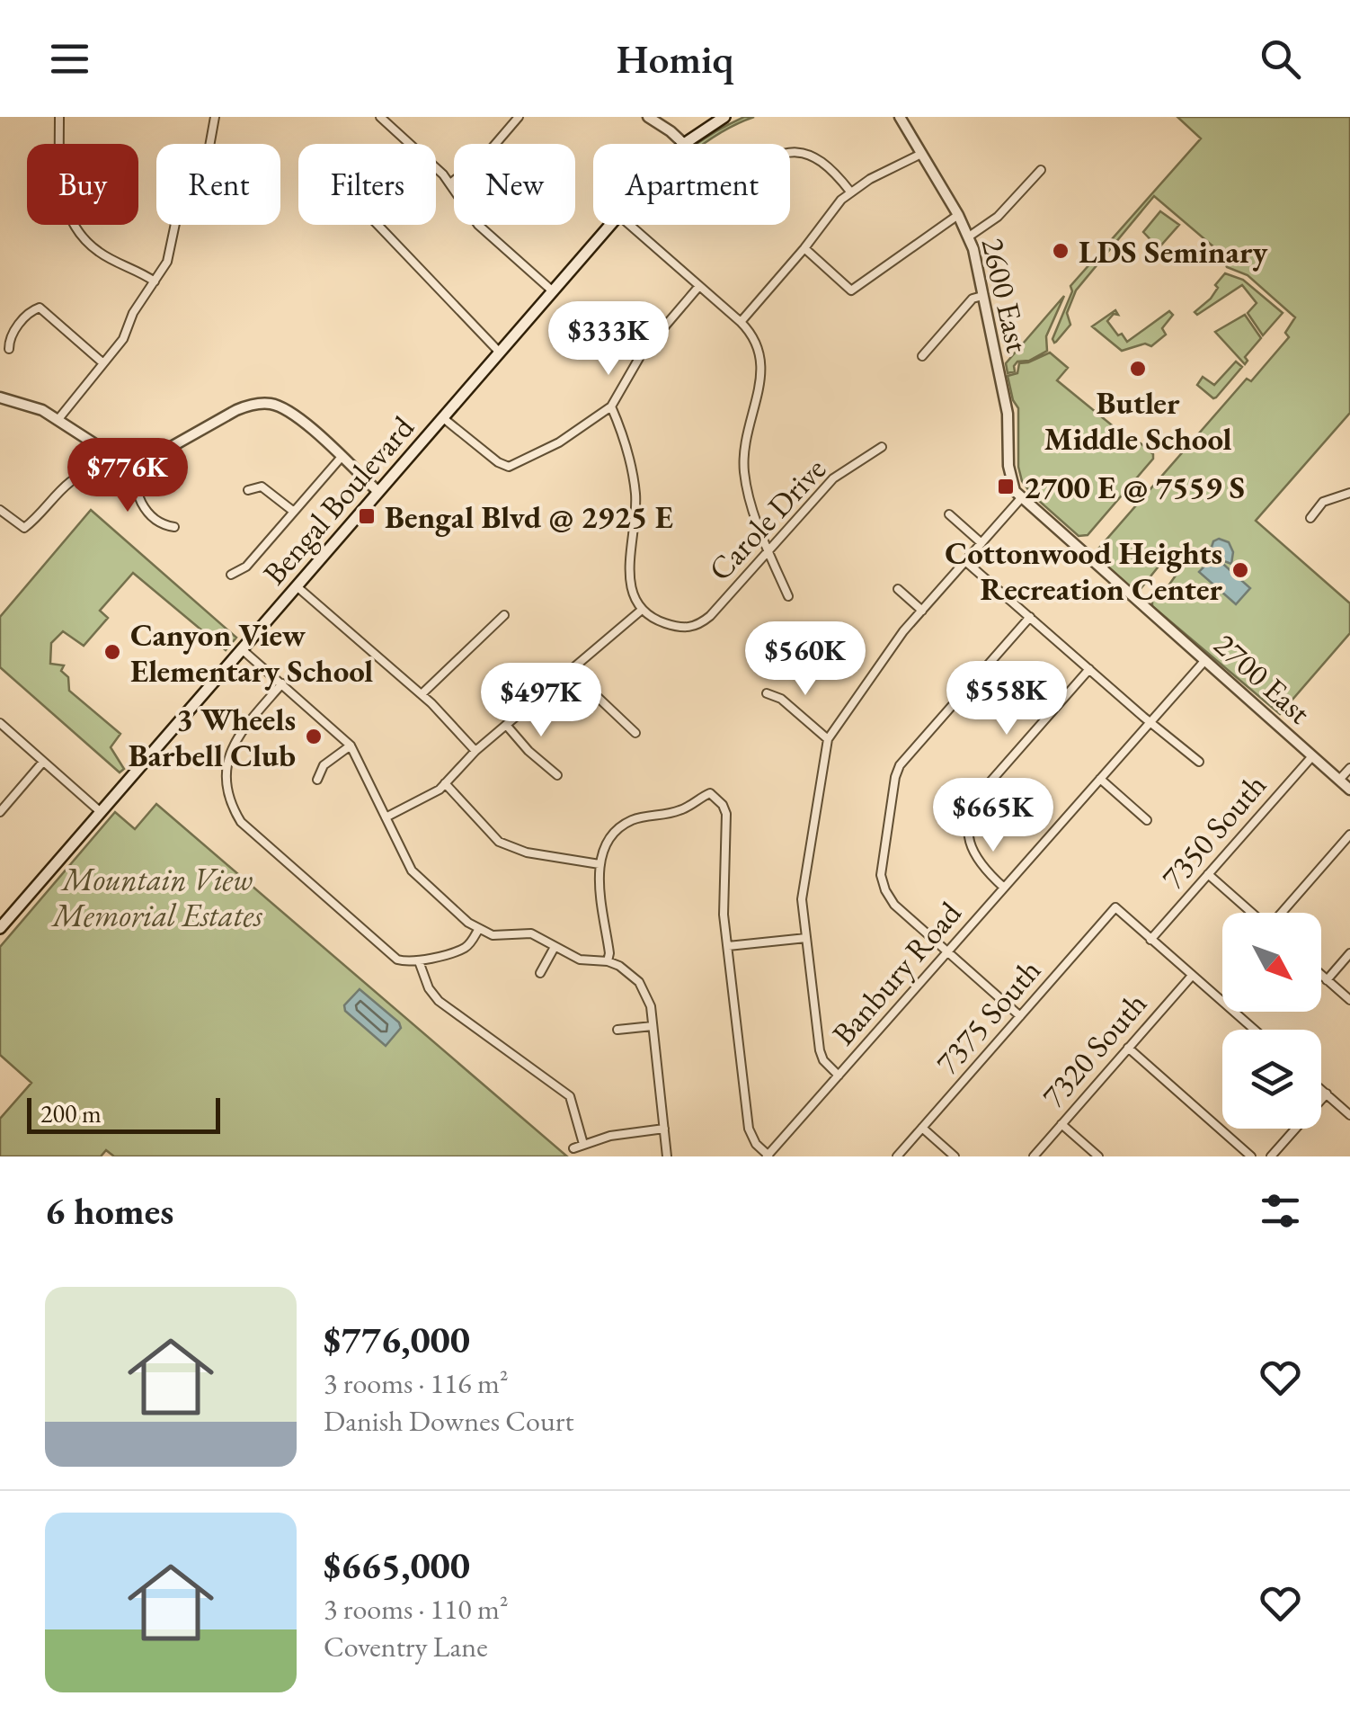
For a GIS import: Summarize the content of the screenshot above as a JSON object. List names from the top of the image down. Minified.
{"streets":{"main road":["Bengal Boulevard"],"street":["2600 East","Carole Drive","2700 East","7350 South","Banbury Road","7375 South","7320 South"]},"crossings":[["2600 East","2700 East"],["2700 East","7350 South"],["2700 East","Banbury Road"],["7350 South","7375 South"]],"parks":["Mountain View Memorial Estates"],"places":{"other":["LDS Seminary","Butler Middle School","Cottonwood Heights Recreation Center","Canyon View Elementary School","3 Wheels Barbell Club"],"transit":["2700 E @ 7559 S","Bengal Blvd @ 2925 E"]},"scale_bar":"200 m","north":"bottom right","page":{"header":"Homiq","chip":["Buy","Rent","Filters","New","Apartment"],"price":["$333K","$776K","$560K","$558K","$497K","$665K"],"scale":"200 m","heading":"6 homes","list":[{"name":"$776,000","note":"3 rooms · 116 m² · Danish Downes Court"},{"name":"$665,000","note":"3 rooms · 110 m² · Coventry Lane"}]}}
